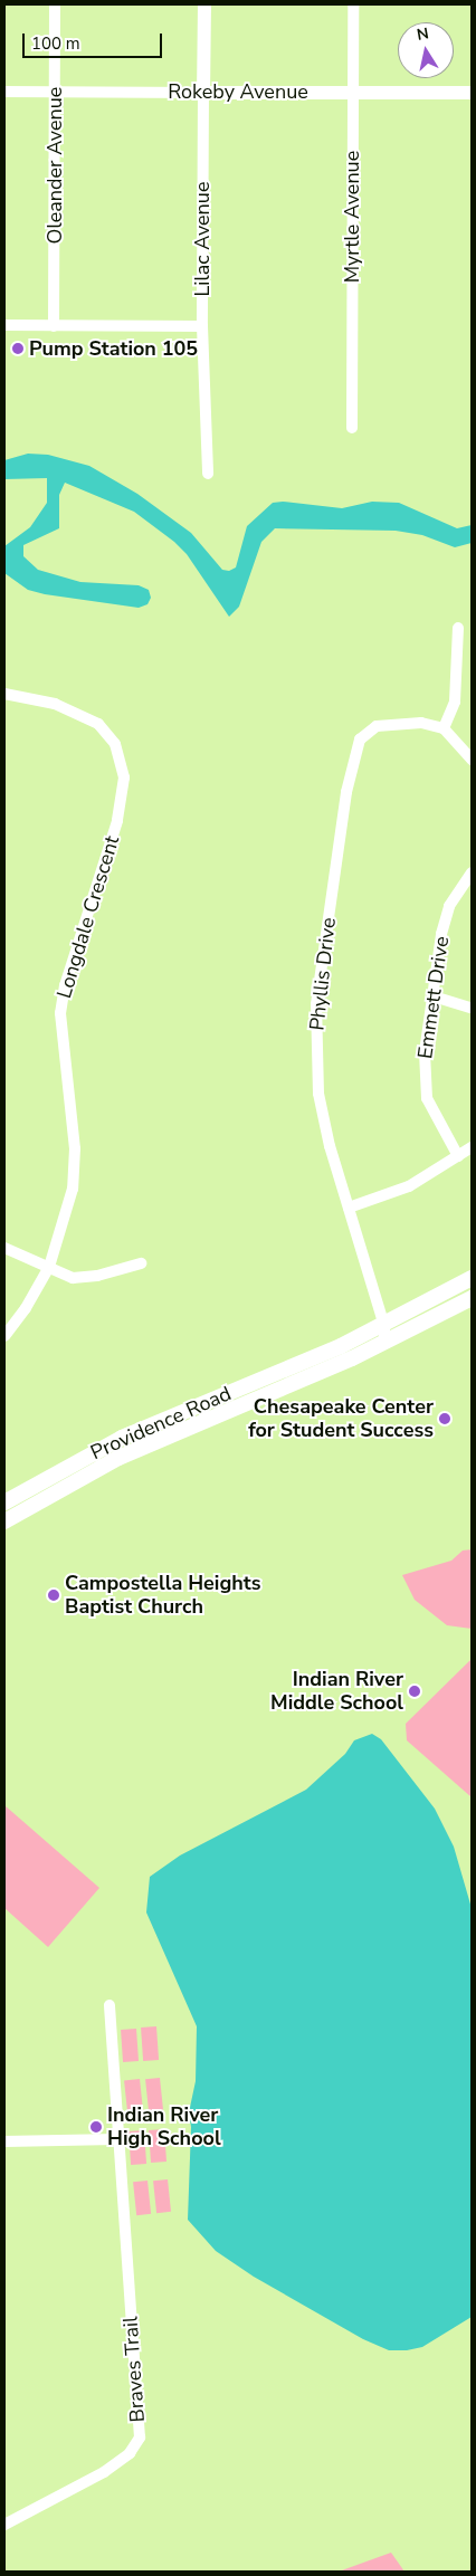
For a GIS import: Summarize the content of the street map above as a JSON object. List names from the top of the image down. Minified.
{"streets":{"main road":["Providence Road"],"street":["Rokeby Avenue","Oleander Avenue","Myrtle Avenue","Lilac Avenue","Longdale Crescent","Phyllis Drive","Emmett Drive","Braves Trail"]},"crossings":[["Rokeby Avenue","Oleander Avenue"],["Rokeby Avenue","Myrtle Avenue"],["Rokeby Avenue","Lilac Avenue"],["Phyllis Drive","Providence Road"]],"places":["Pump Station 105","Chesapeake Center for Student Success","Campostella Heights Baptist Church","Indian River Middle School","Indian River High School"],"scale_bar":"100 m","north":"top"}
